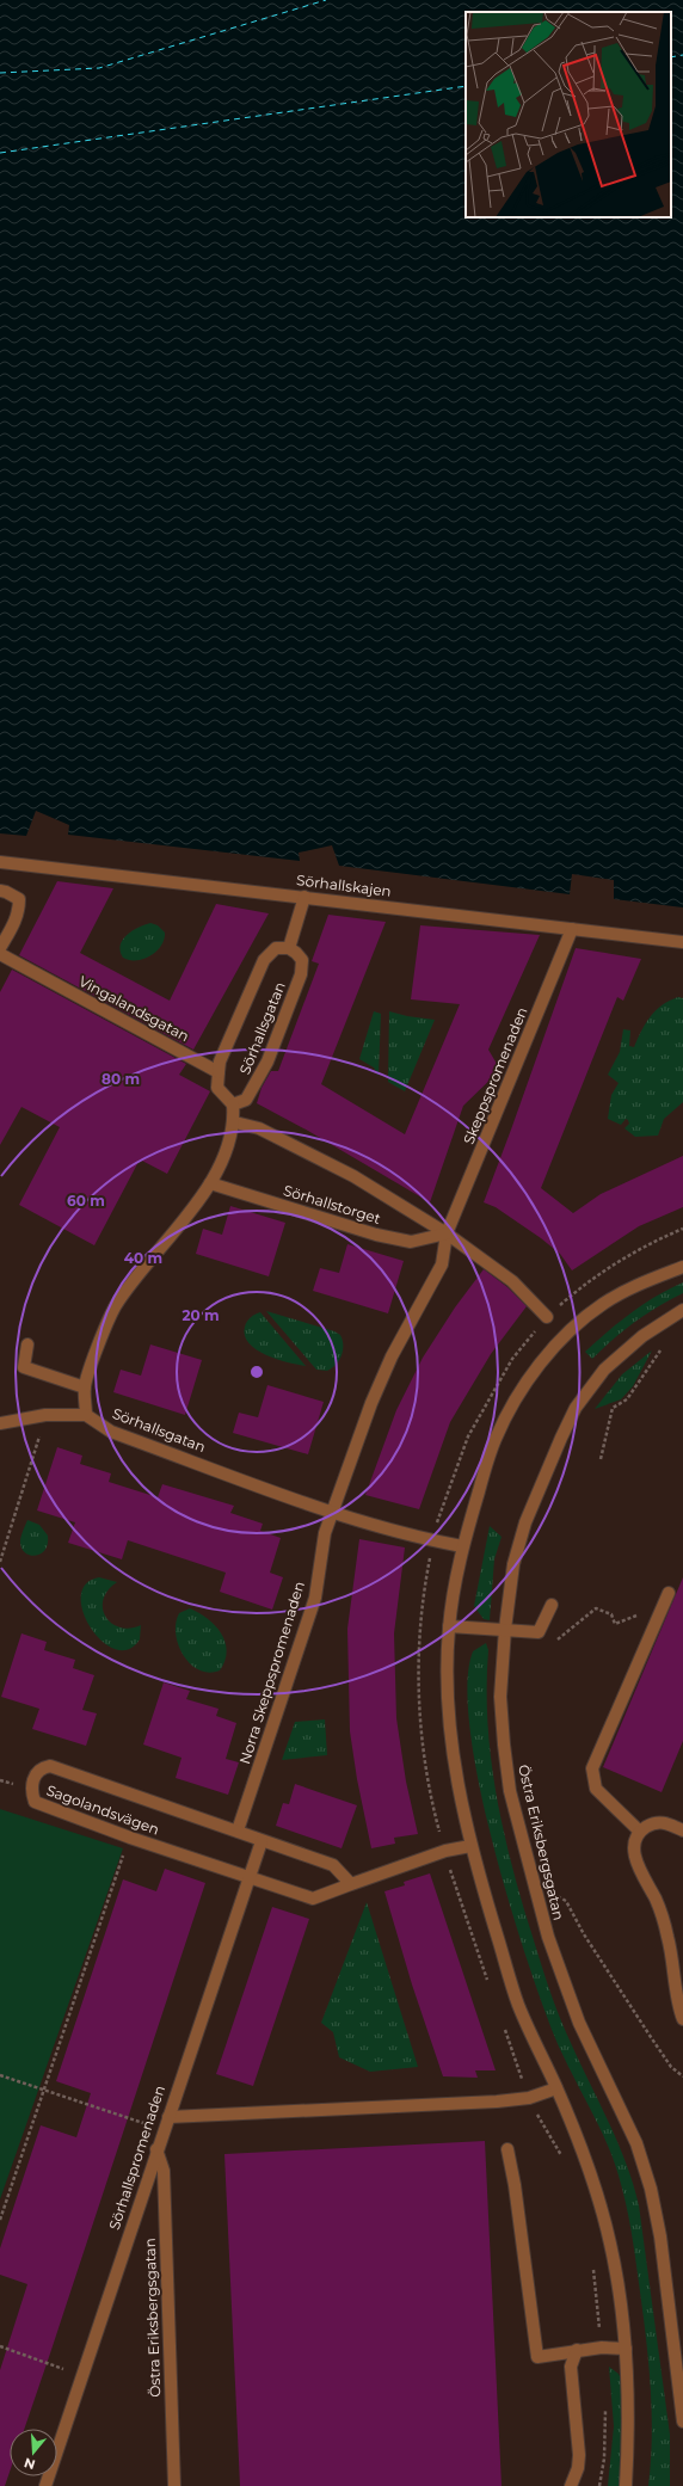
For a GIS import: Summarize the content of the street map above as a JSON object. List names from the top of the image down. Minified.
{"streets":{"street":["Sörhallskajen","Vingalandsgatan","Sörhallsgatan","Skeppspromenaden","Sörhallstorget","Norra Skeppspromenaden","Sagolandsvägen","Östra Eriksbergsgatan","Sörhallspromenaden"]},"crossings":[["Sörhallskajen","Skeppspromenaden"],["Vingalandsgatan","Sörhallsgatan"],["Sörhallsgatan","Norra Skeppspromenaden"],["Skeppspromenaden","Sörhallstorget"],["Skeppspromenaden","Norra Skeppspromenaden"],["Sörhallstorget","Norra Skeppspromenaden"],["Norra Skeppspromenaden","Sagolandsvägen"],["Sagolandsvägen","Sörhallspromenaden"],["Östra Eriksbergsgatan","Sörhallspromenaden"]],"north":"bottom","rings":["80 m","60 m","40 m","20 m"]}
